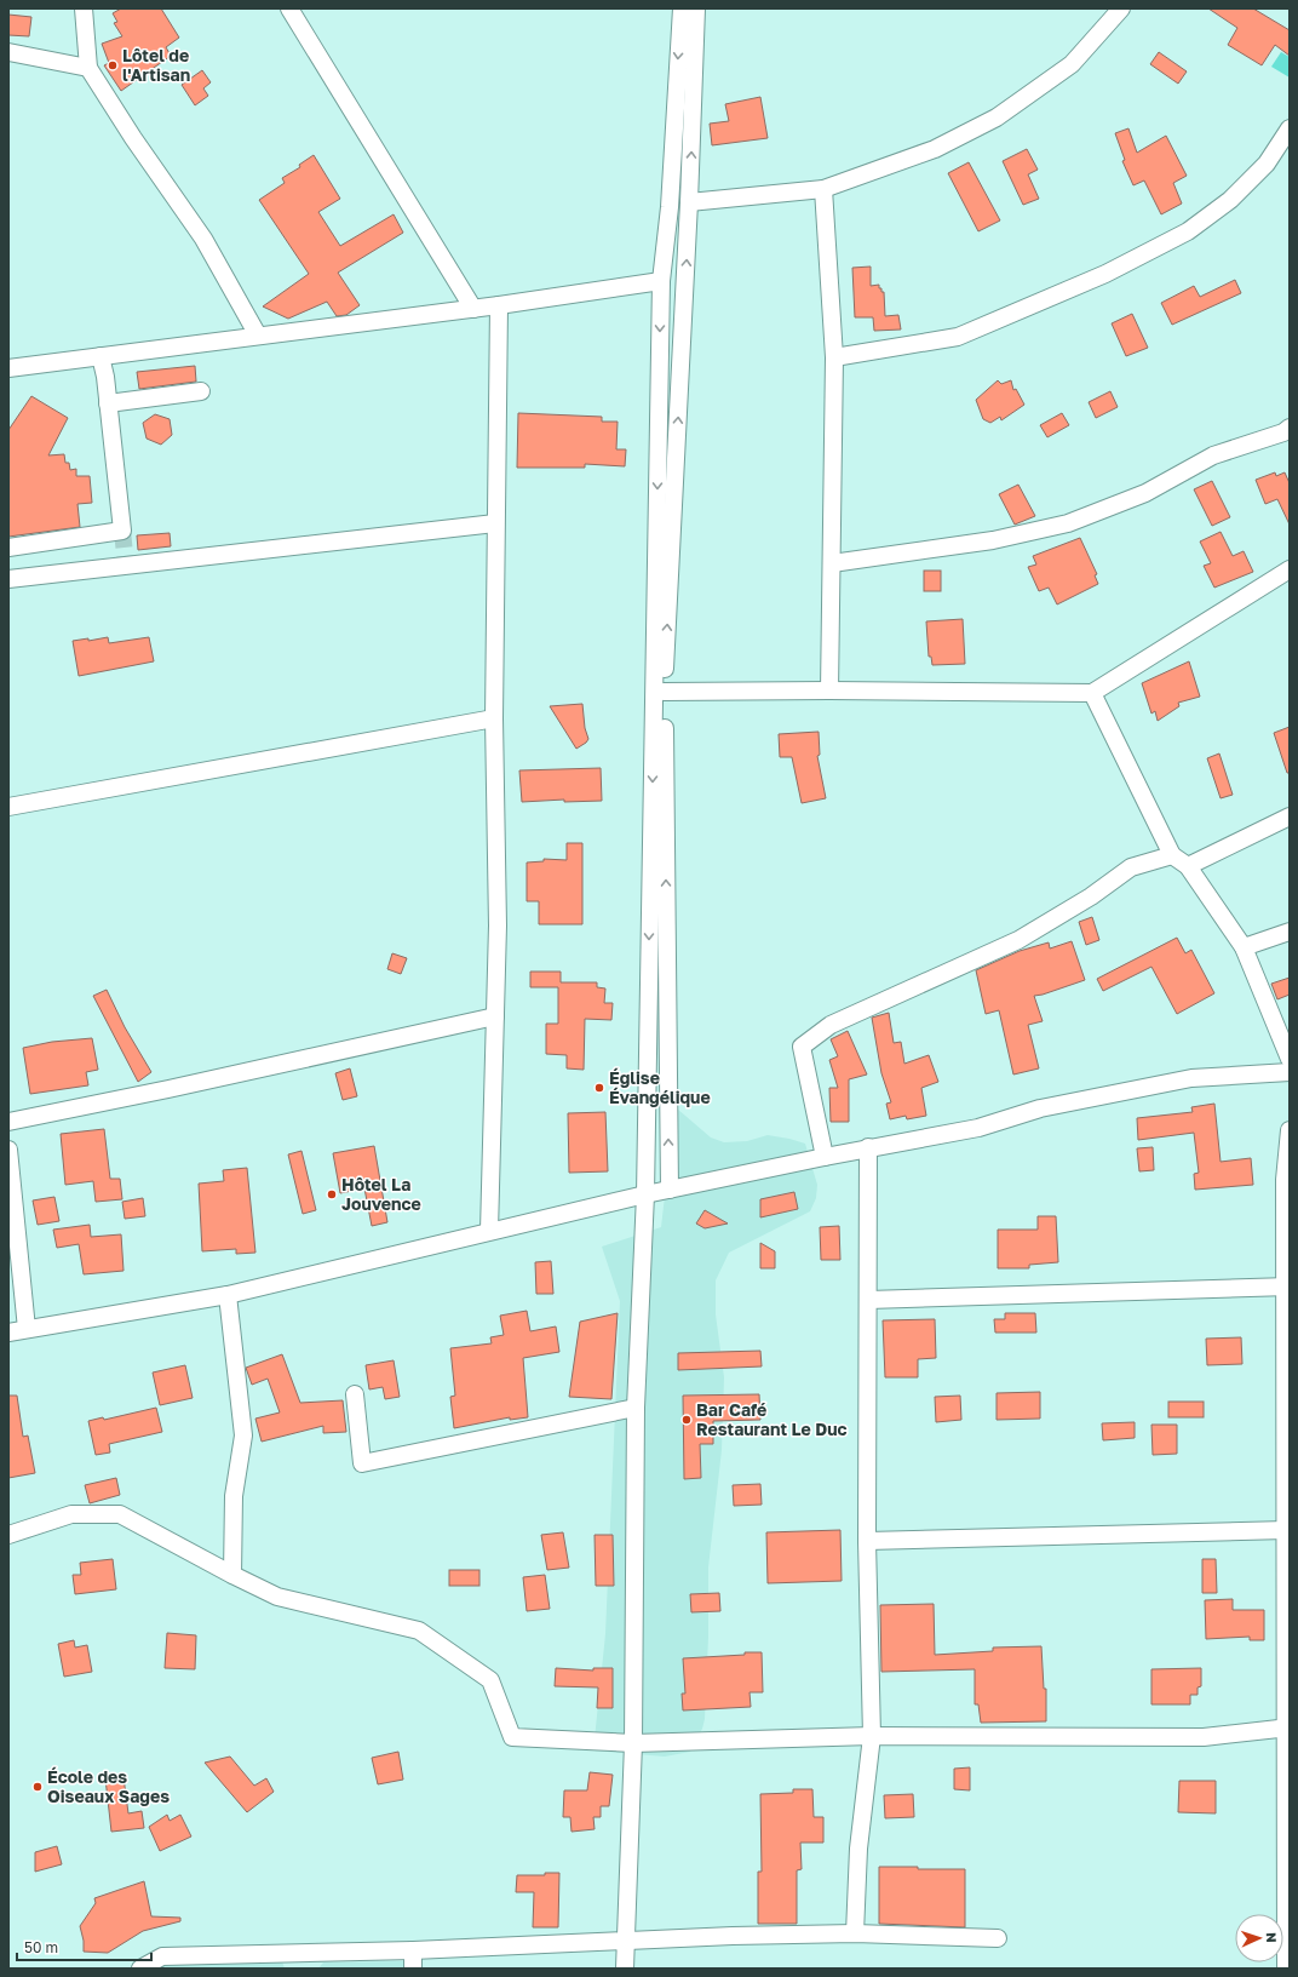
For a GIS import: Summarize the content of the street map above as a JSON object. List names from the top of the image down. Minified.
{"places":["Lôtel de l'Artisan","Église Évangélique","Hôtel La Jouvence","Bar Café Restaurant Le Duc","École des Oiseaux Sages"],"scale_bar":"50 m","north":"right"}
